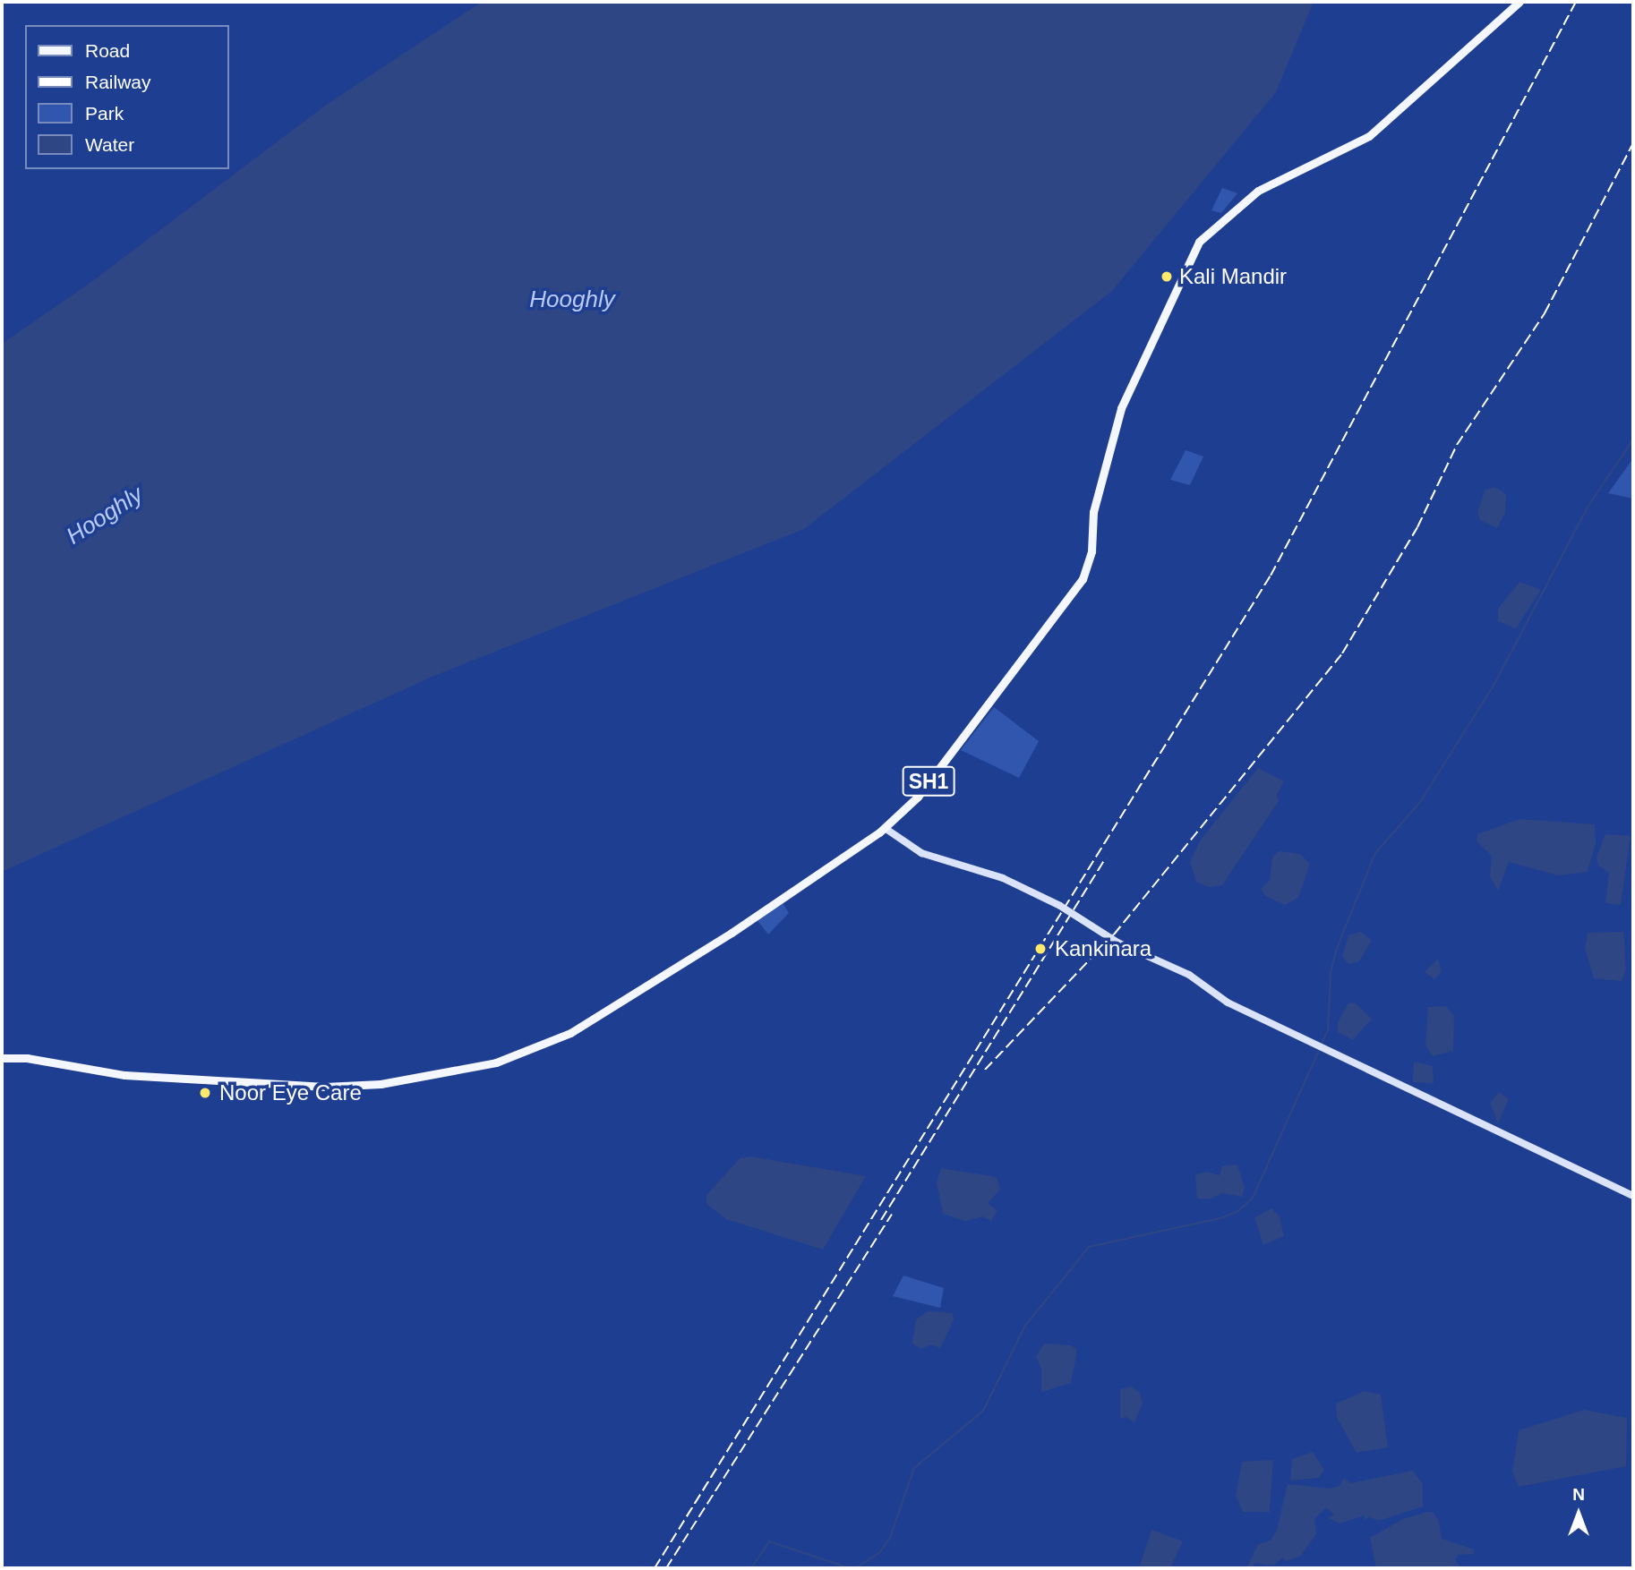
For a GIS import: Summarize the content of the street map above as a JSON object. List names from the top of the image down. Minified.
{"streets":{"main road":["SH1"]},"water":["Hooghly"],"places":["Kali Mandir","Kankinara","Noor Eye Care"],"legend":["Road","Railway","Park","Water"],"north":"top"}
